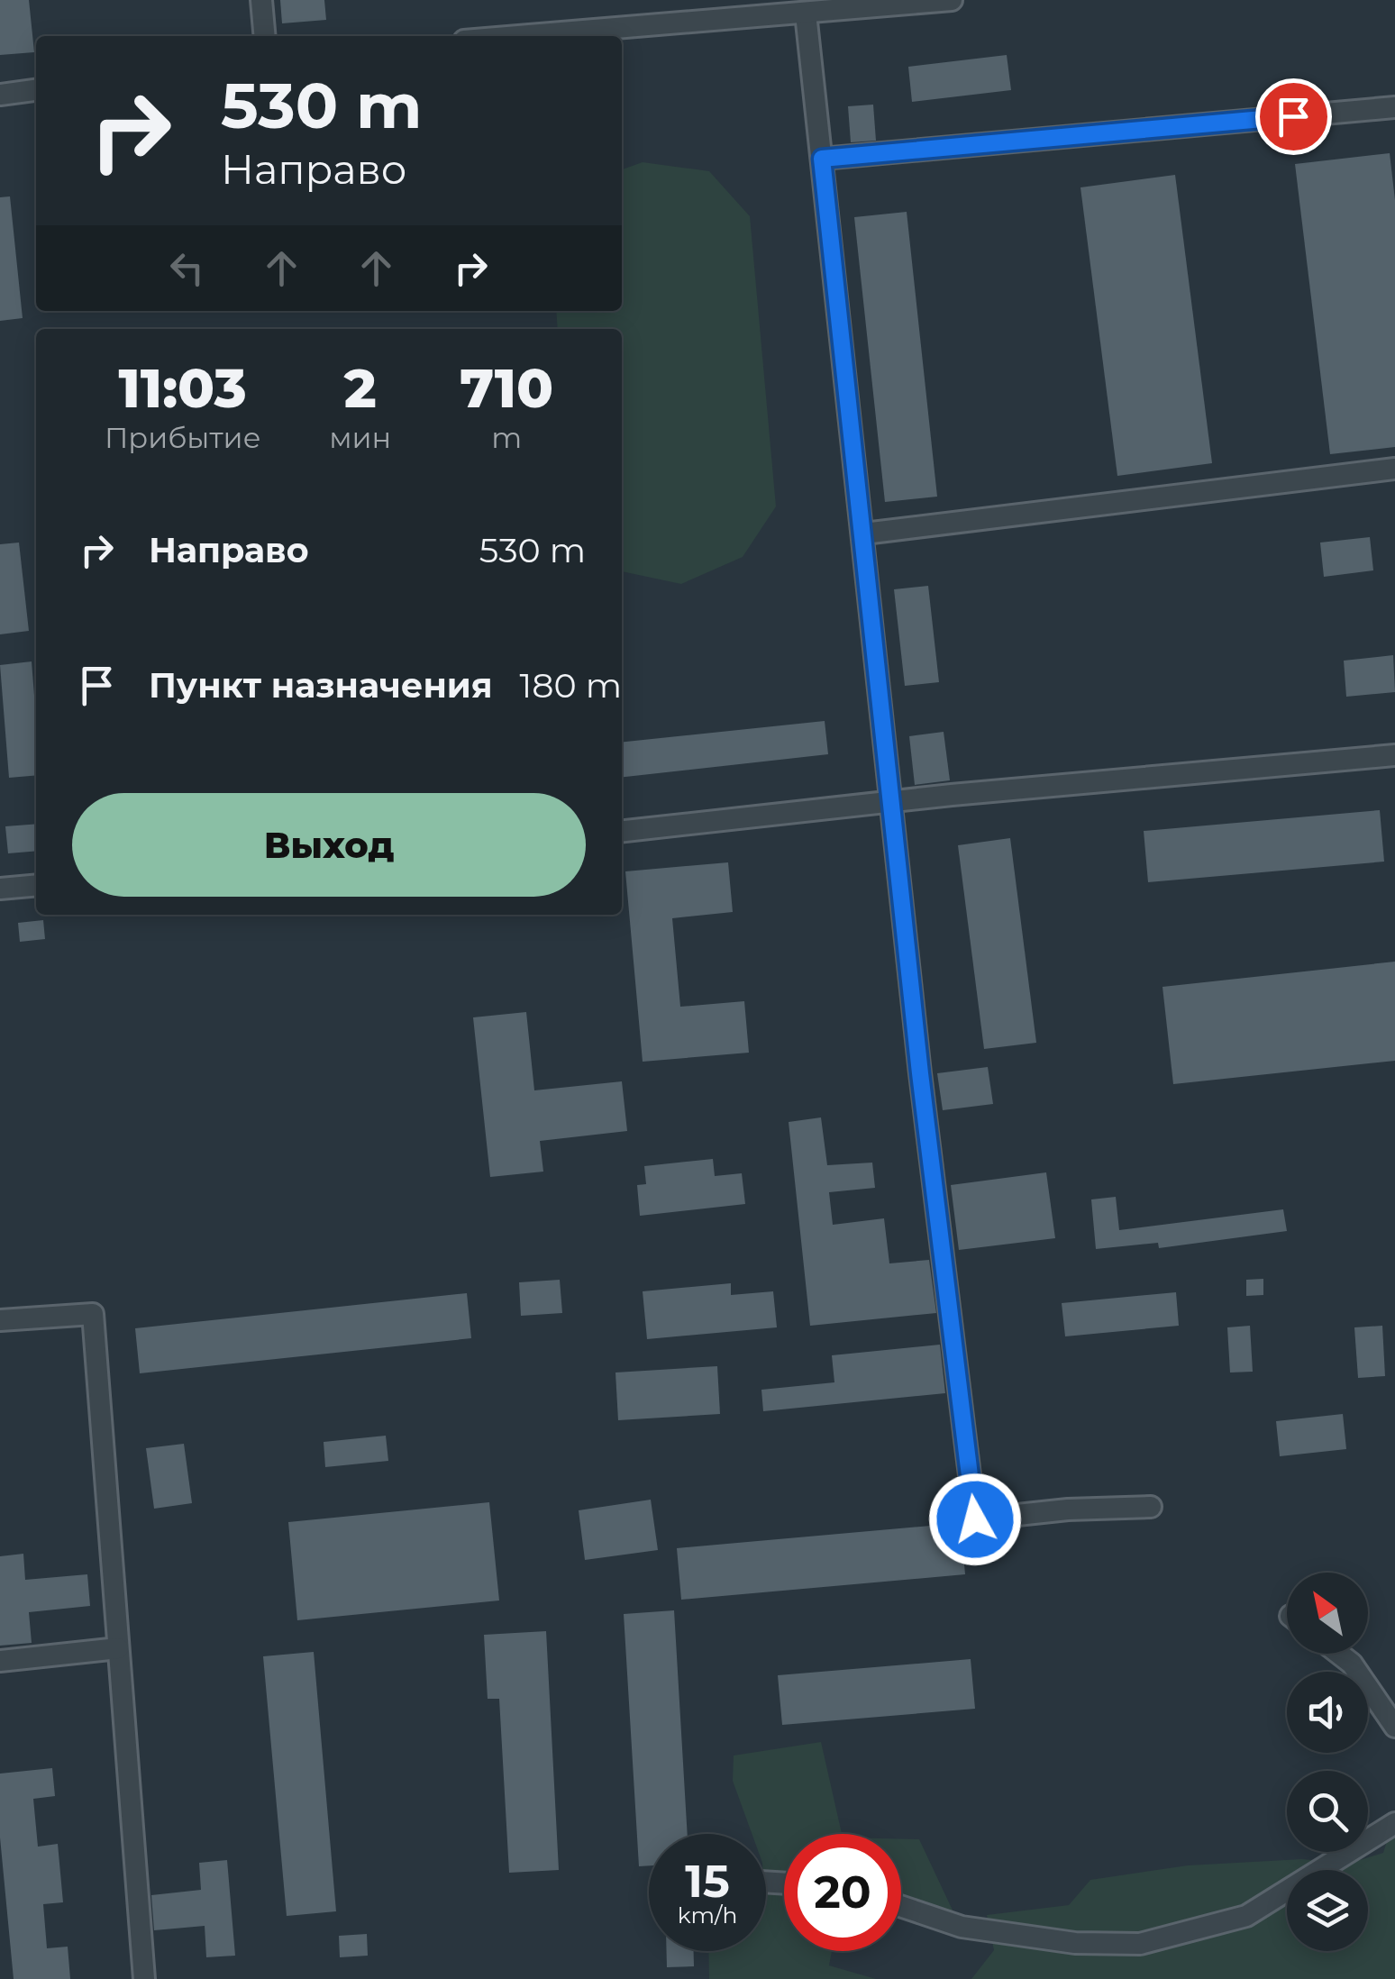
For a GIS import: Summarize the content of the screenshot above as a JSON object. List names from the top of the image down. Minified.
{"north":"top left","page":{"turn":["530 m","Направо"],"eta":["11:03","Прибытие","2","мин","710","m"],"list":[{"name":"Направо","value":"530 m"},{"name":"Пункт назначения","value":"180 m"}],"buttons":"Выход","speed":"15 km/h","limit":"20"}}
